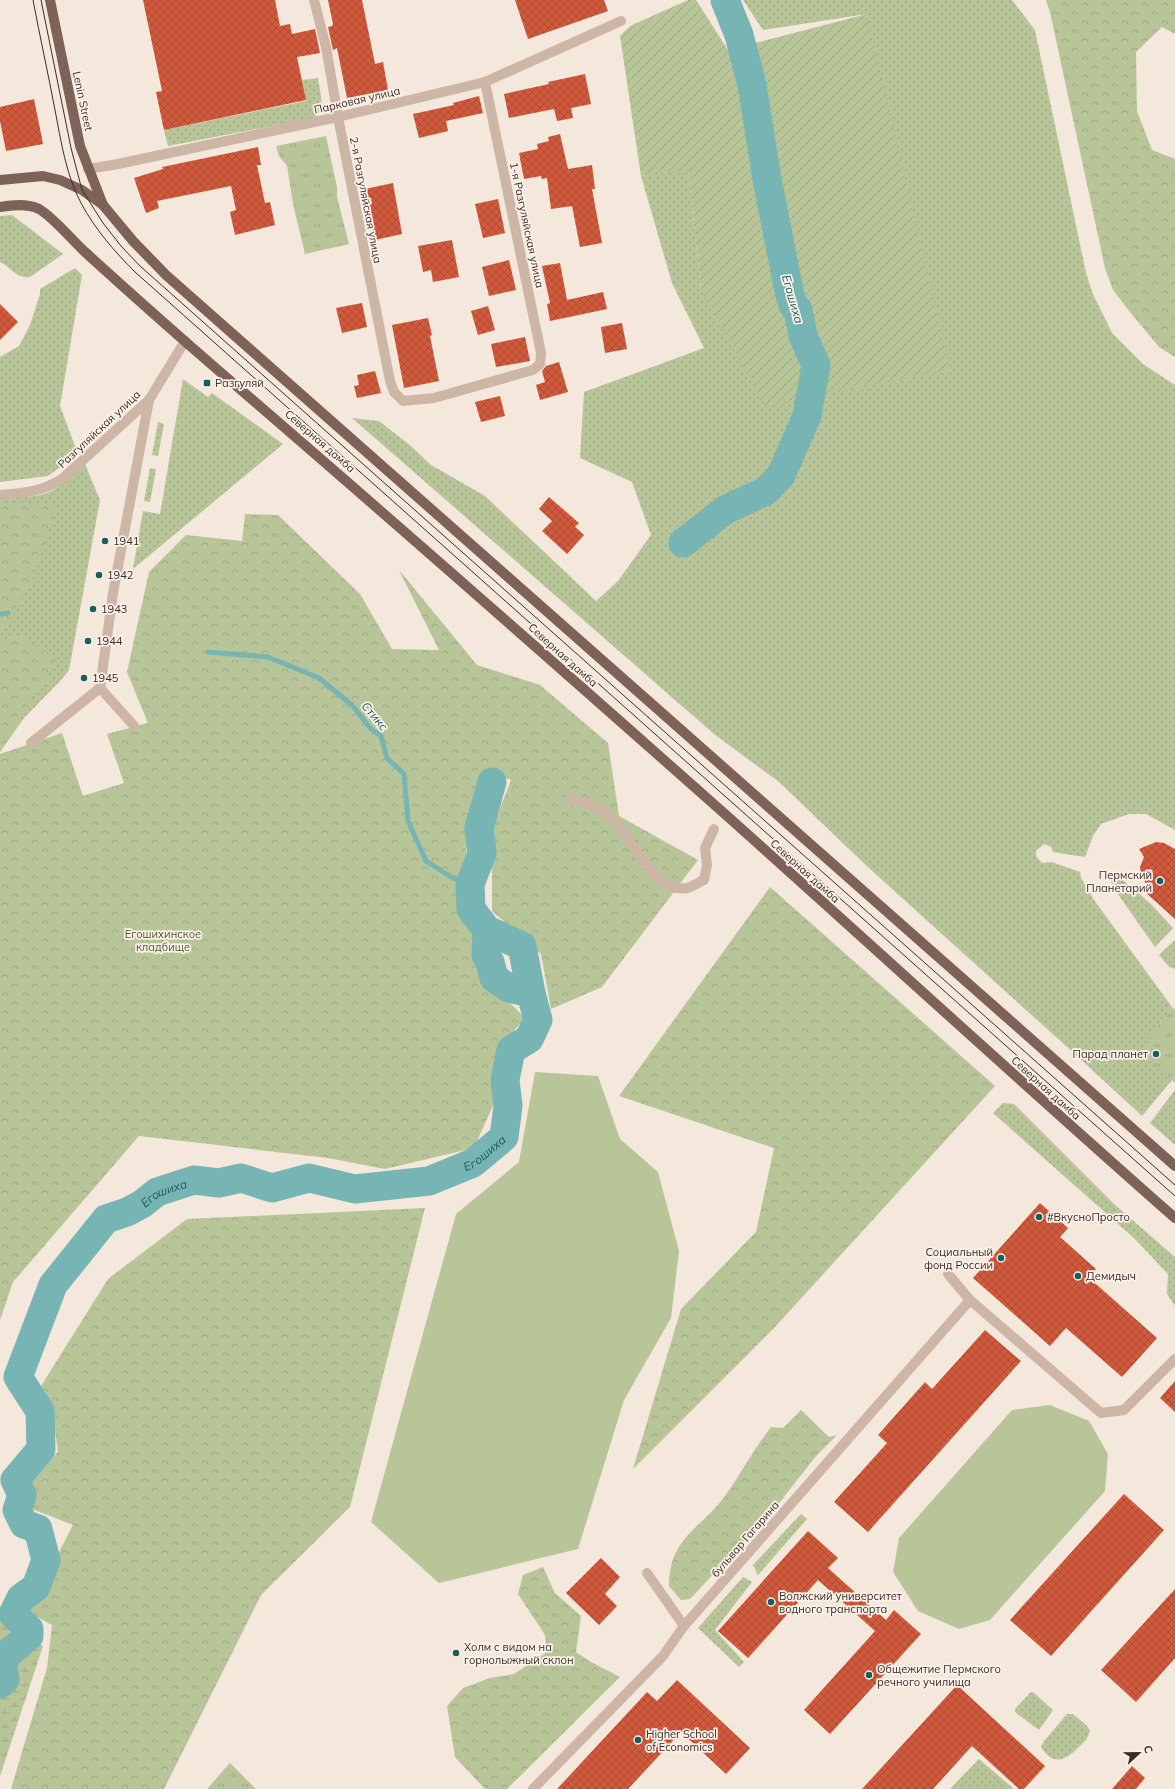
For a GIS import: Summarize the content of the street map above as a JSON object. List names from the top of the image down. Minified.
{"streets":{"main road":["Lenin Street","Северная дамба"],"street":["Парковая улица","2-я Разгуляйская улица","1-я Разгуляйская улица","Разгуляйская улица","бульвар Гагарина"]},"crossings":[["Парковая улица","Lenin Street"],["Парковая улица","2-я Разгуляйская улица"],["Парковая улица","1-я Разгуляйская улица"],["Lenin Street","Северная дамба"],["2-я Разгуляйская улица","1-я Разгуляйская улица"],["Разгуляйская улица","Северная дамба"]],"water":["Егошиха","Стикс"],"parks":["Егошихинское кладбище"],"places":{"transit":["Разгуляй"],"other":["1941","1942","1943","1944","1945","Пермский Планетарий","Парад планет","#ВкусноПросто","Социальный фонд России","Демидыч","Волжский университет водного транспорта","Холм с видом на горнолыжный склон","Общежитие Пермского речного училища","Higher School of Economics"]},"north":"right"}
